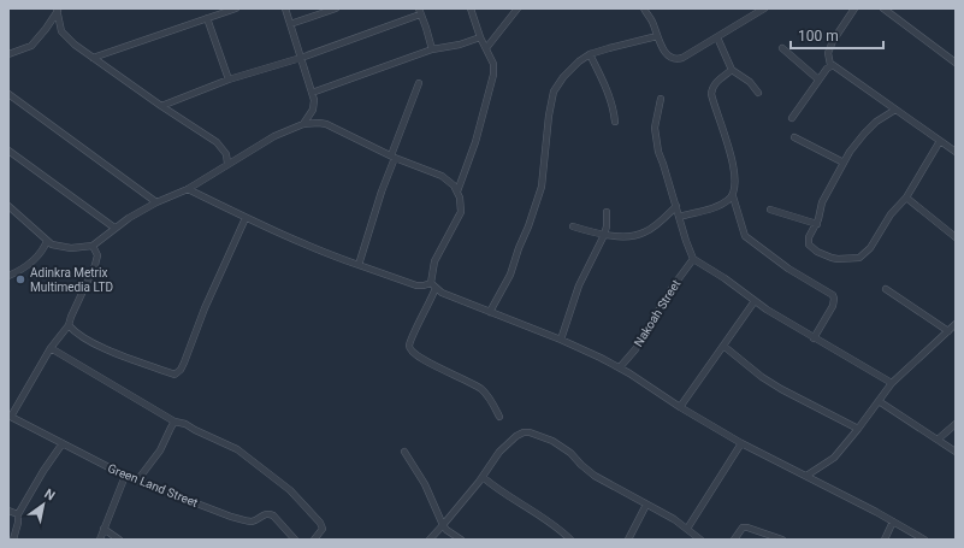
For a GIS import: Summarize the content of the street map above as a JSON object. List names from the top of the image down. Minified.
{"streets":{"street":["Nakoah Street","Green Land Street"]},"places":["Adinkra Metrix Multimedia LTD"],"scale_bar":"100 m","north":"top right"}
